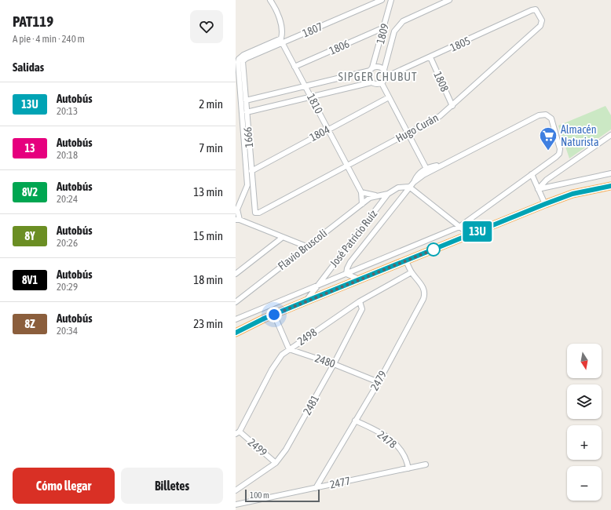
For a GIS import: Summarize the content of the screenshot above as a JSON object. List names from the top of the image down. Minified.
{"streets":{"street":["1807","1809","1805","1806","1808","1810","Hugo Curán","1804","1666","José Patricio Ruíz","Flavio Bruscoli","2498","2480","2479","2481","2478","2499","2477"]},"crossings":[["1807","1810"],["1807","1666"],["1809","1805"],["1809","1806"],["1805","1808"],["1805","Hugo Curán"],["1806","1810"],["1808","Hugo Curán"],["1810","Hugo Curán"],["1810","1804"],["Hugo Curán","1666"],["1804","1666"],["2498","2480"],["2498","2479"],["2498","2481"],["2498","2499"],["2480","2479"],["2480","2481"],["2479","2478"],["2479","2477"],["2481","2499"],["2478","2477"]],"districts":["SIPGER CHUBUT"],"places":{"supermarket":["Almacén Naturista"]},"lines":["bus line 13U"],"scale_bar":"100 m","north":"bottom","page":{"heading":[["PAT119","A pie · 4 min · 240 m"],"Salidas"],"on_map":"13U","list":[{"mark":"13U","name":"Autobús","note":"20:13","value":"2 min"},{"mark":"13","name":"Autobús","note":"20:18","value":"7 min"},{"mark":"8V2","name":"Autobús","note":"20:24","value":"13 min"},{"mark":"8Y","name":"Autobús","note":"20:26","value":"15 min"},{"mark":"8V1","name":"Autobús","note":"20:29","value":"18 min"},{"mark":"8Z","name":"Autobús","note":"20:34","value":"23 min"}],"map_buttons":["+","−"],"buttons":["Cómo llegar","Billetes"],"scale":"100 m"}}
